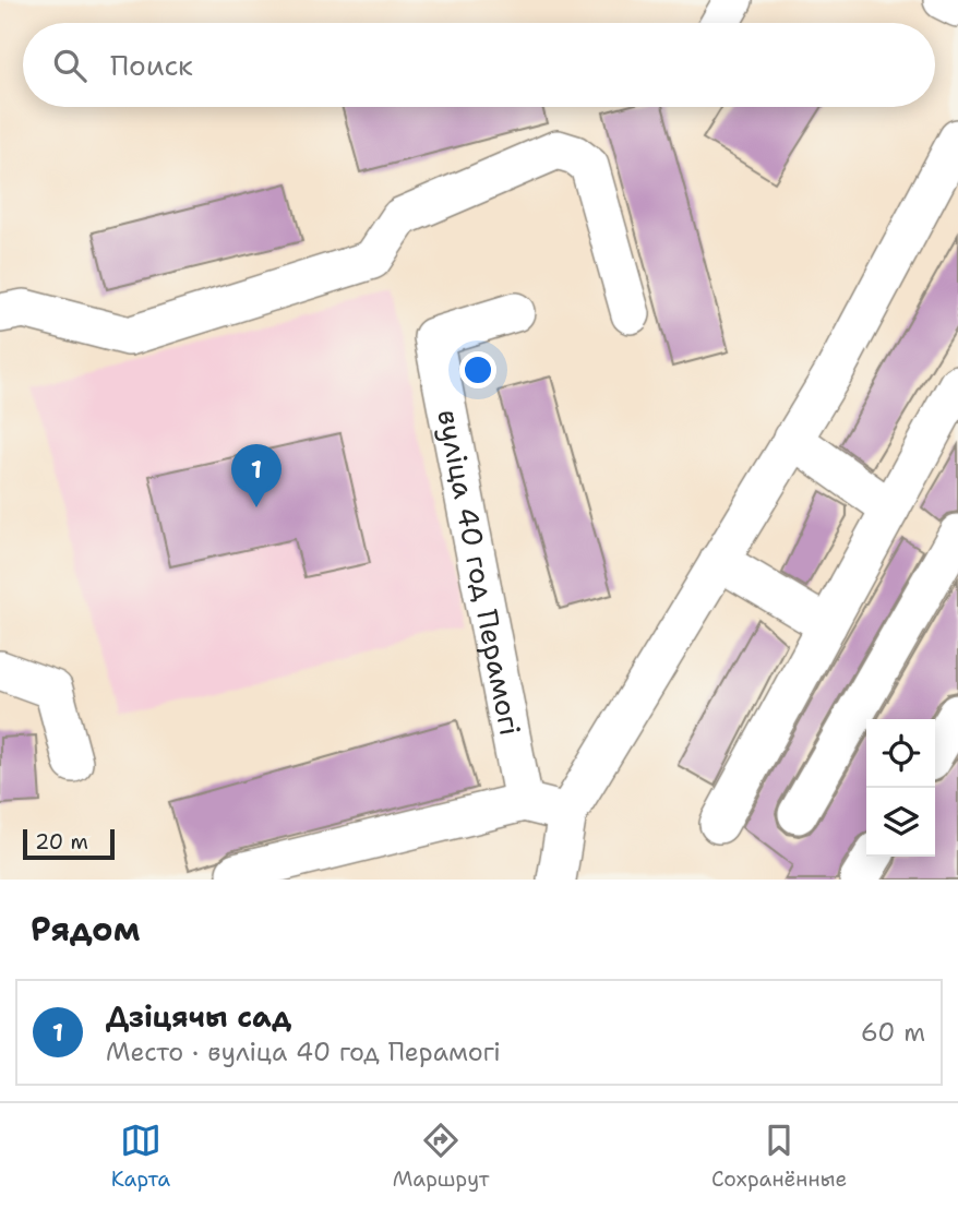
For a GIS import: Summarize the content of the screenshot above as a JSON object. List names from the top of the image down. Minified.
{"streets":{"street":["вуліца 40 год Перамогі"]},"scale_bar":"20 m","page":{"search":"Поиск","pins":"1","scale":"20 m","heading":"Рядом","list":[{"mark":"1","name":"Дзіцячы сад","note":"Место · вуліца 40 год Перамогі","value":"60 m"}],"nav":["Карта","Маршрут","Сохранённые"]}}
